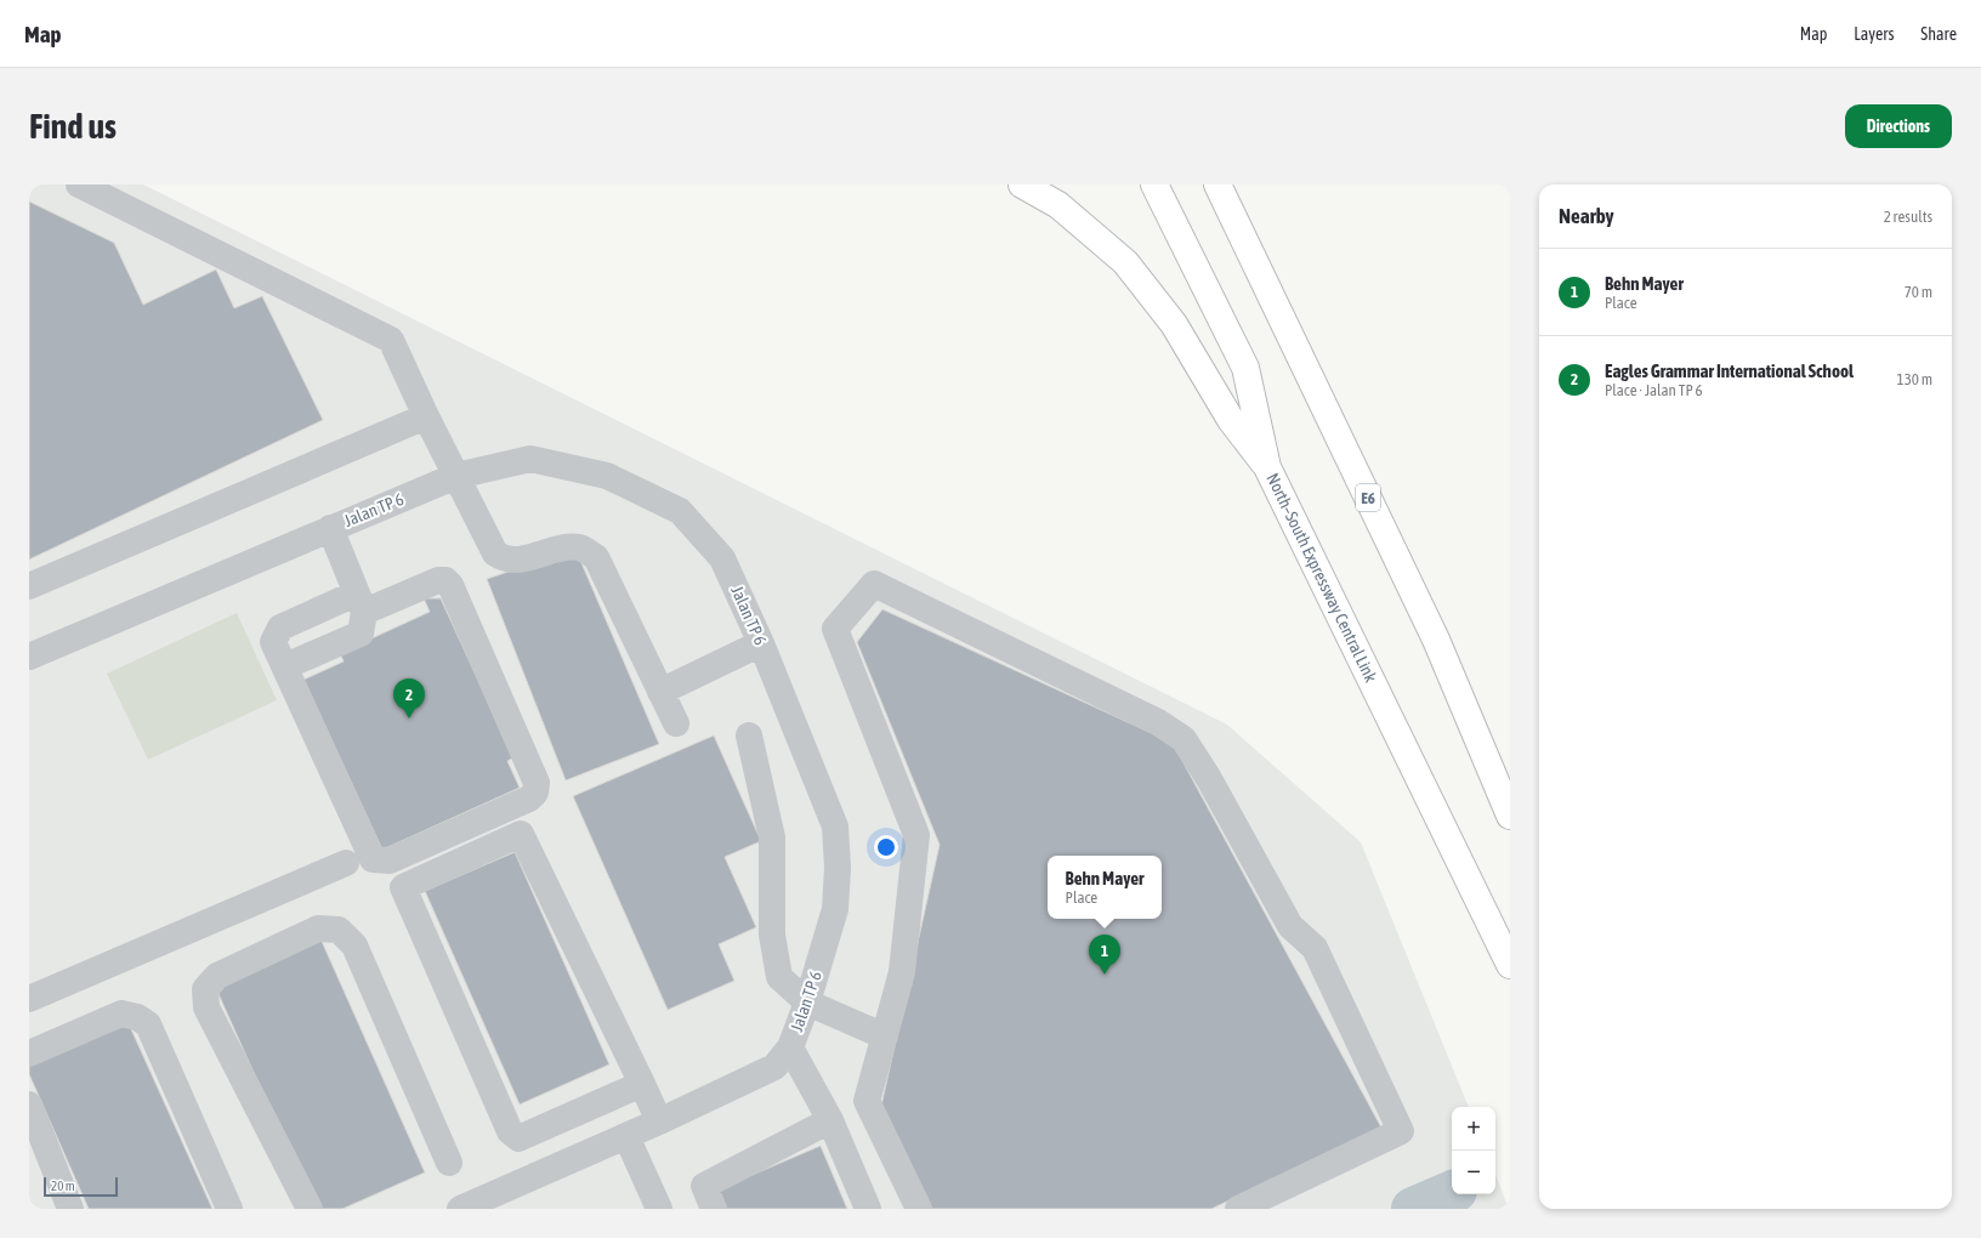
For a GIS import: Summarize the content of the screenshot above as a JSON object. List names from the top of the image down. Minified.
{"streets":{"highway":["E6","North–South Expressway Central Link"],"street":["Jalan TP 6"]},"scale_bar":"20 m","page":{"header":"Map","nav":["Map","Layers","Share"],"buttons":"Directions","title":"Find us","heading":["Nearby","2 results"],"list":[{"mark":"1","name":"Behn Mayer","note":"Place","value":"70 m"},{"mark":"2","name":"Eagles Grammar International School","note":"Place · Jalan TP 6","value":"130 m"}],"pins":["2","1"],"popup":["Behn Mayer","Place"],"map_buttons":["+","−"],"scale":"20 m"}}
